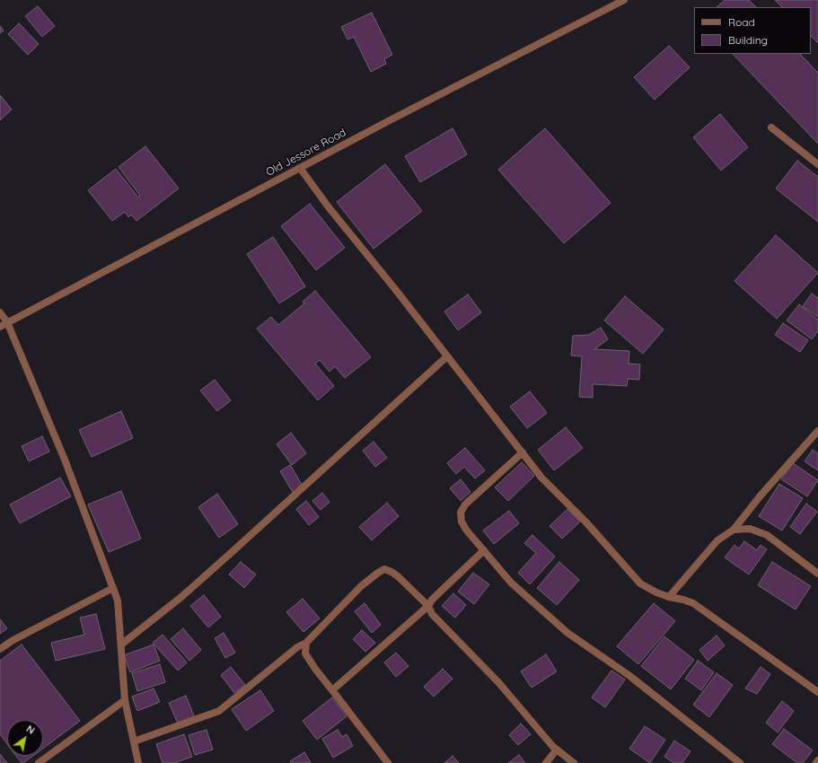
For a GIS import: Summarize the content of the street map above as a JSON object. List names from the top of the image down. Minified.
{"streets":{"street":["Old Jessore Road"]},"legend":["Road","Building"],"north":"top right"}
